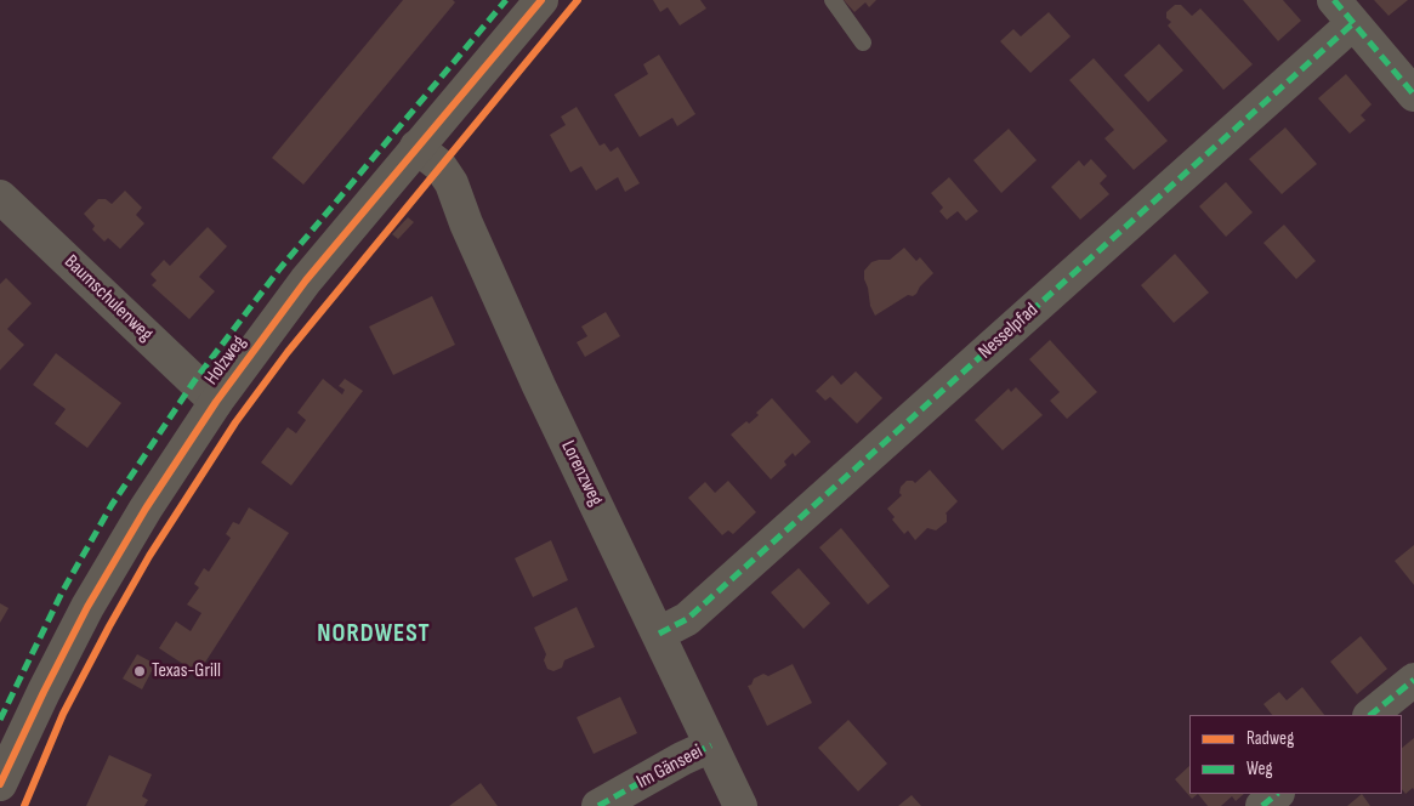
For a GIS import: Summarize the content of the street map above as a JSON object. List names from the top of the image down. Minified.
{"streets":{"street":["Baumschulenweg","Nesselpfad","Holzweg","Lorenzweg","Im Gänseei"]},"crossings":[["Baumschulenweg","Holzweg"],["Nesselpfad","Lorenzweg"],["Holzweg","Lorenzweg"],["Lorenzweg","Im Gänseei"]],"districts":["NORDWEST"],"places":["Texas-Grill"],"legend":["Radweg","Weg"]}
